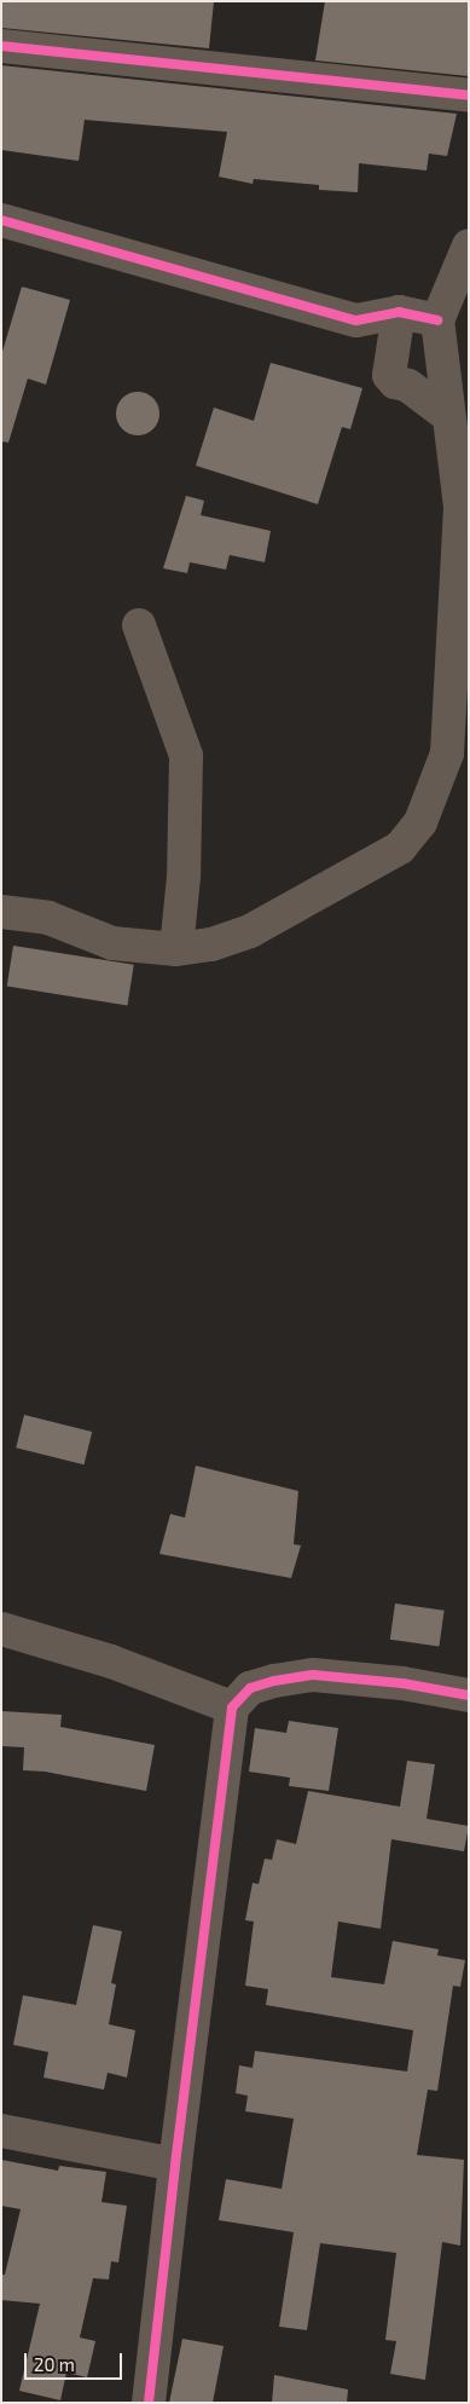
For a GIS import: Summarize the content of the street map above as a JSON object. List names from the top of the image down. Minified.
{"scale_bar":"20 m"}
